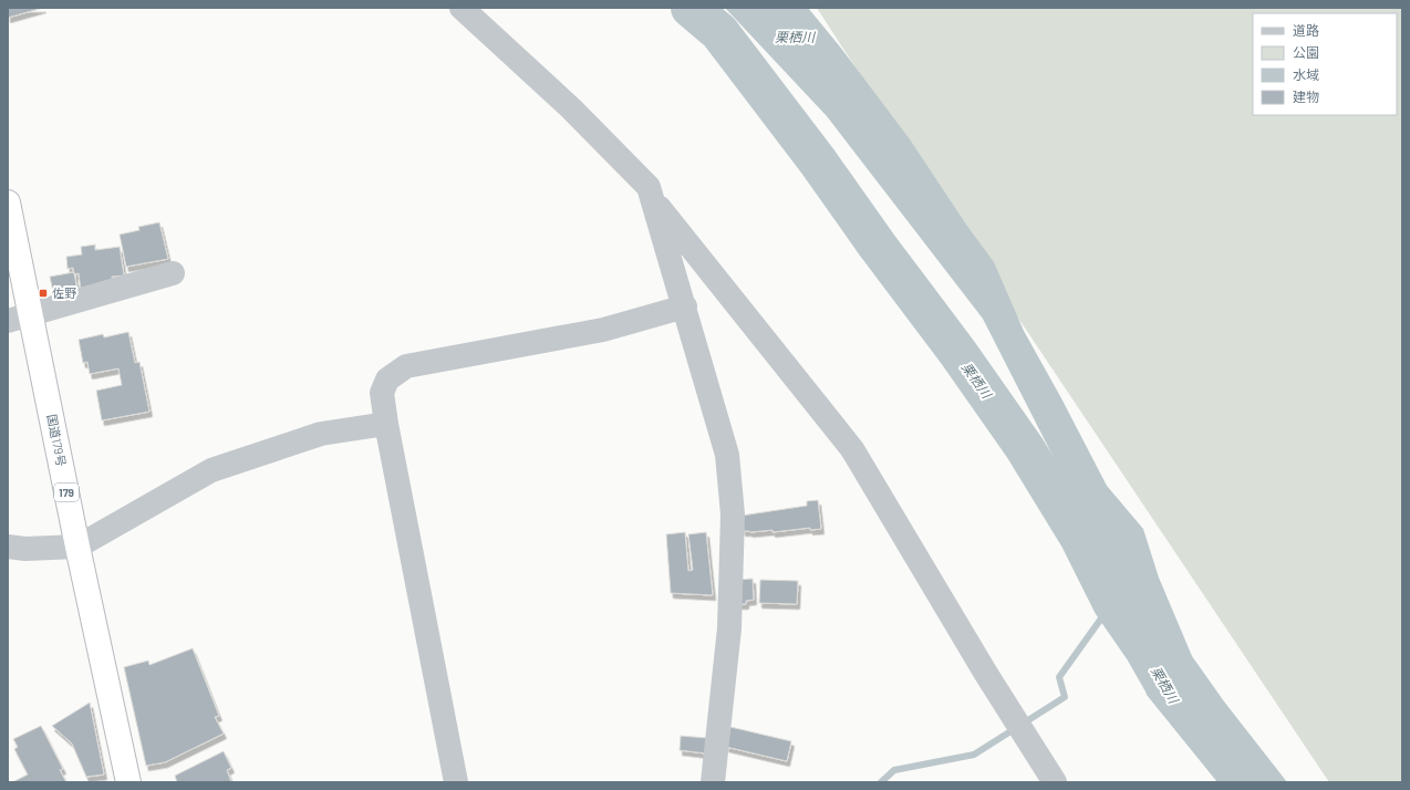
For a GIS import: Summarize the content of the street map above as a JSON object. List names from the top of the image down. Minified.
{"streets":{"highway":["国道179号","179"]},"water":["栗栖川"],"places":{"transit":["佐野"]},"legend":["道路","公園","水域","建物"]}
